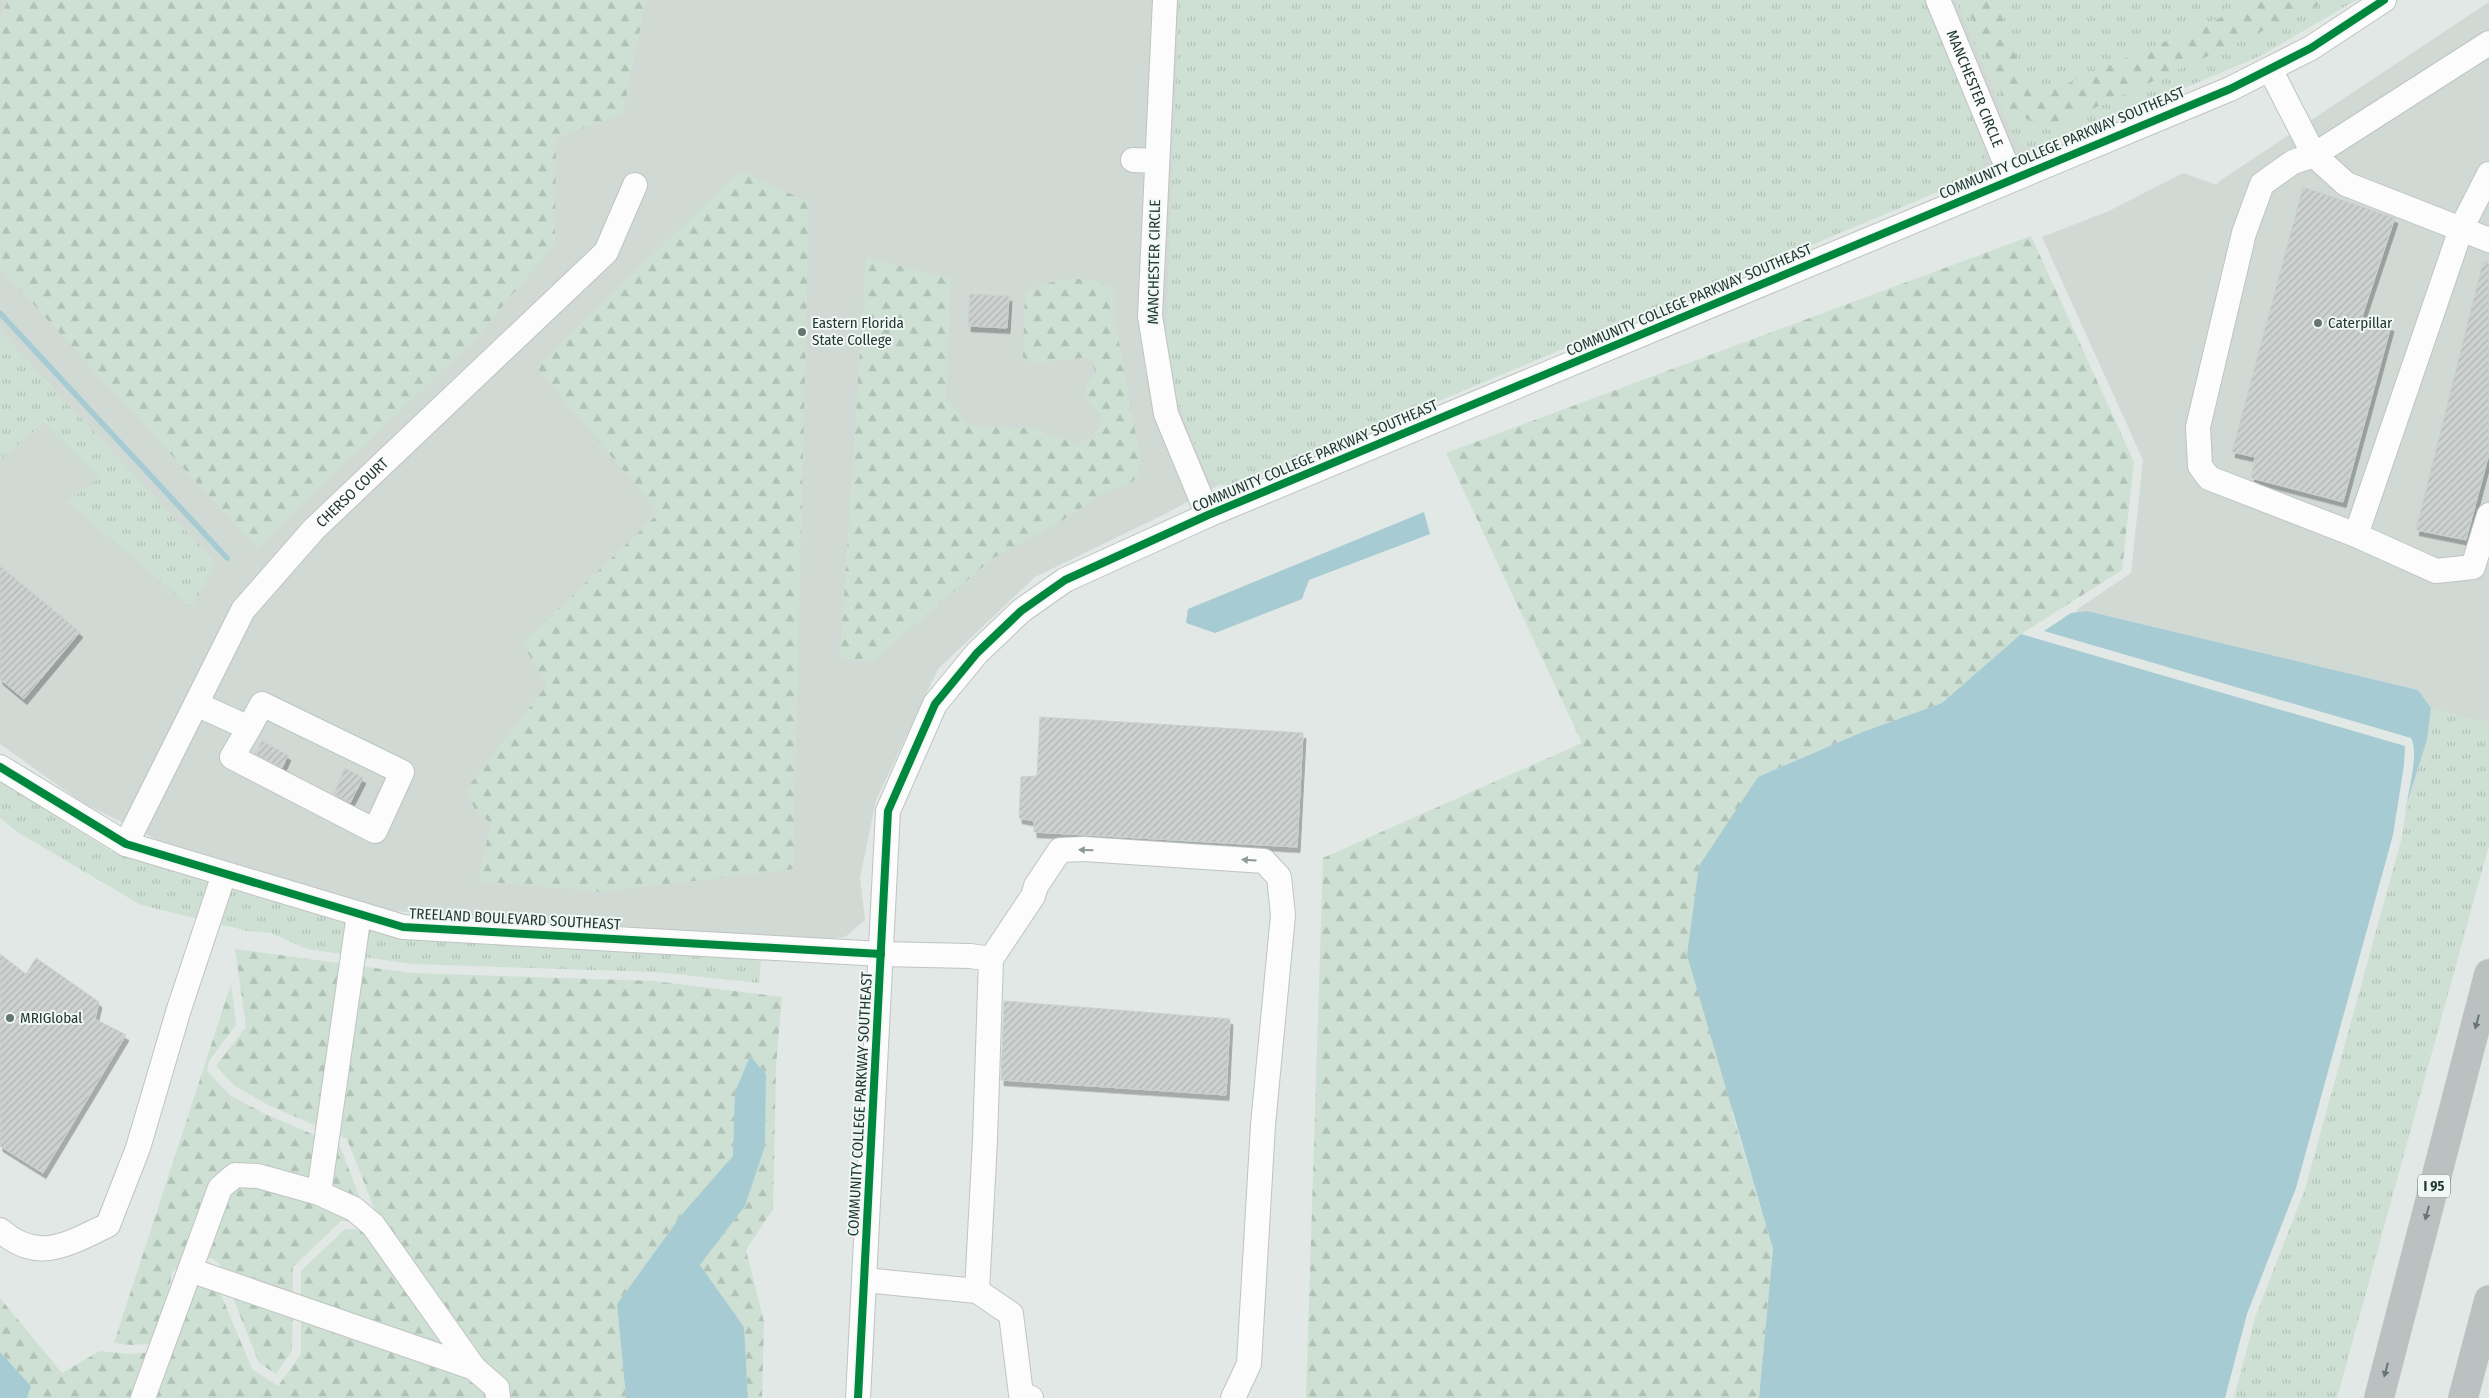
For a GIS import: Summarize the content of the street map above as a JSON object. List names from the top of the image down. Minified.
{"streets":{"highway":["I 95"],"street":["MANCHESTER CIRCLE","COMMUNITY COLLEGE PARKWAY SOUTHEAST","CHERSO COURT","TREELAND BOULEVARD SOUTHEAST"]},"crossings":[["MANCHESTER CIRCLE","COMMUNITY COLLEGE PARKWAY SOUTHEAST"],["COMMUNITY COLLEGE PARKWAY SOUTHEAST","TREELAND BOULEVARD SOUTHEAST"],["CHERSO COURT","TREELAND BOULEVARD SOUTHEAST"]],"places":["Caterpillar","Eastern Florida State College","MRIGlobal"]}
